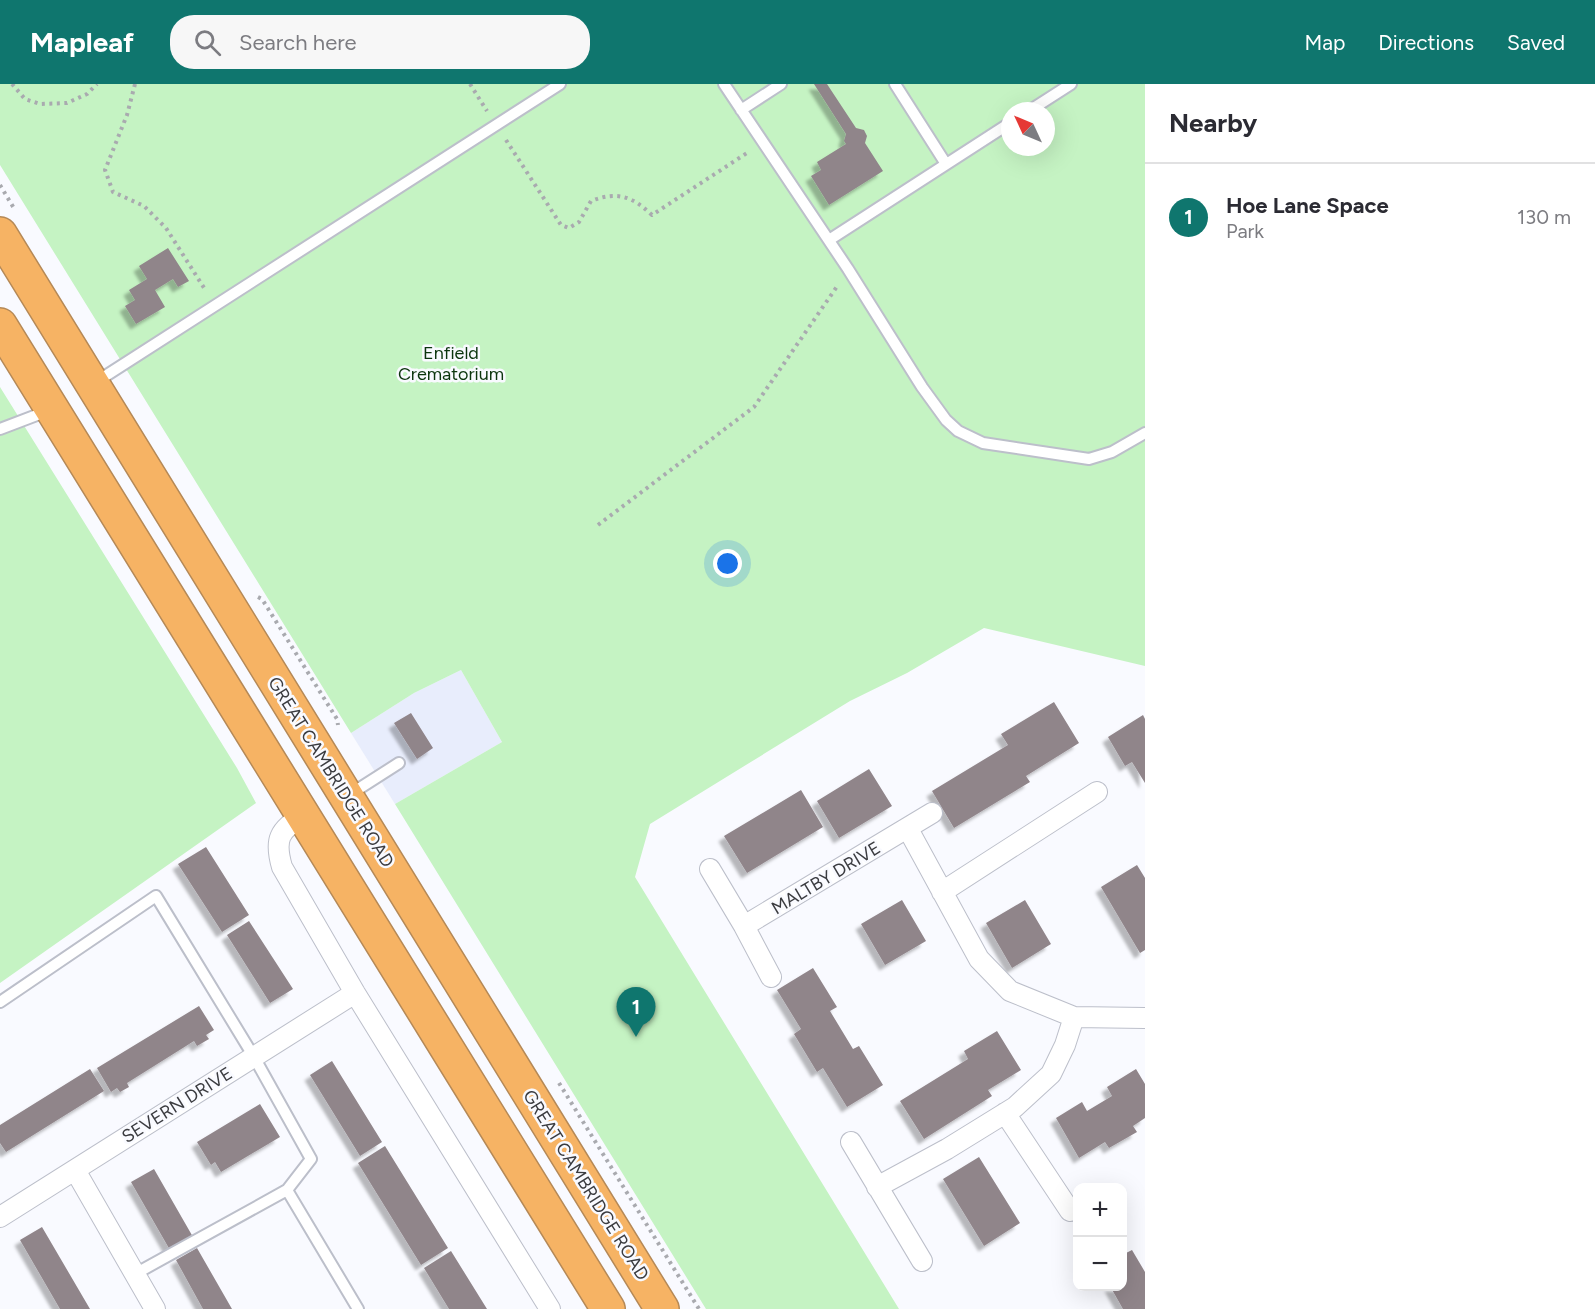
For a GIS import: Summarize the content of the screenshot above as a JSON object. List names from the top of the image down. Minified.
{"streets":{"highway":["GREAT CAMBRIDGE ROAD"],"street":["MALTBY DRIVE","SEVERN DRIVE"]},"parks":["Enfield Crematorium"],"north":"top left","page":{"header":"Mapleaf","search":"Search here","nav":["Map","Directions","Saved"],"heading":"Nearby","list":[{"mark":"1","name":"Hoe Lane Space","note":"Park","value":"130 m"}],"pins":"1","map_buttons":["+","−"]}}
